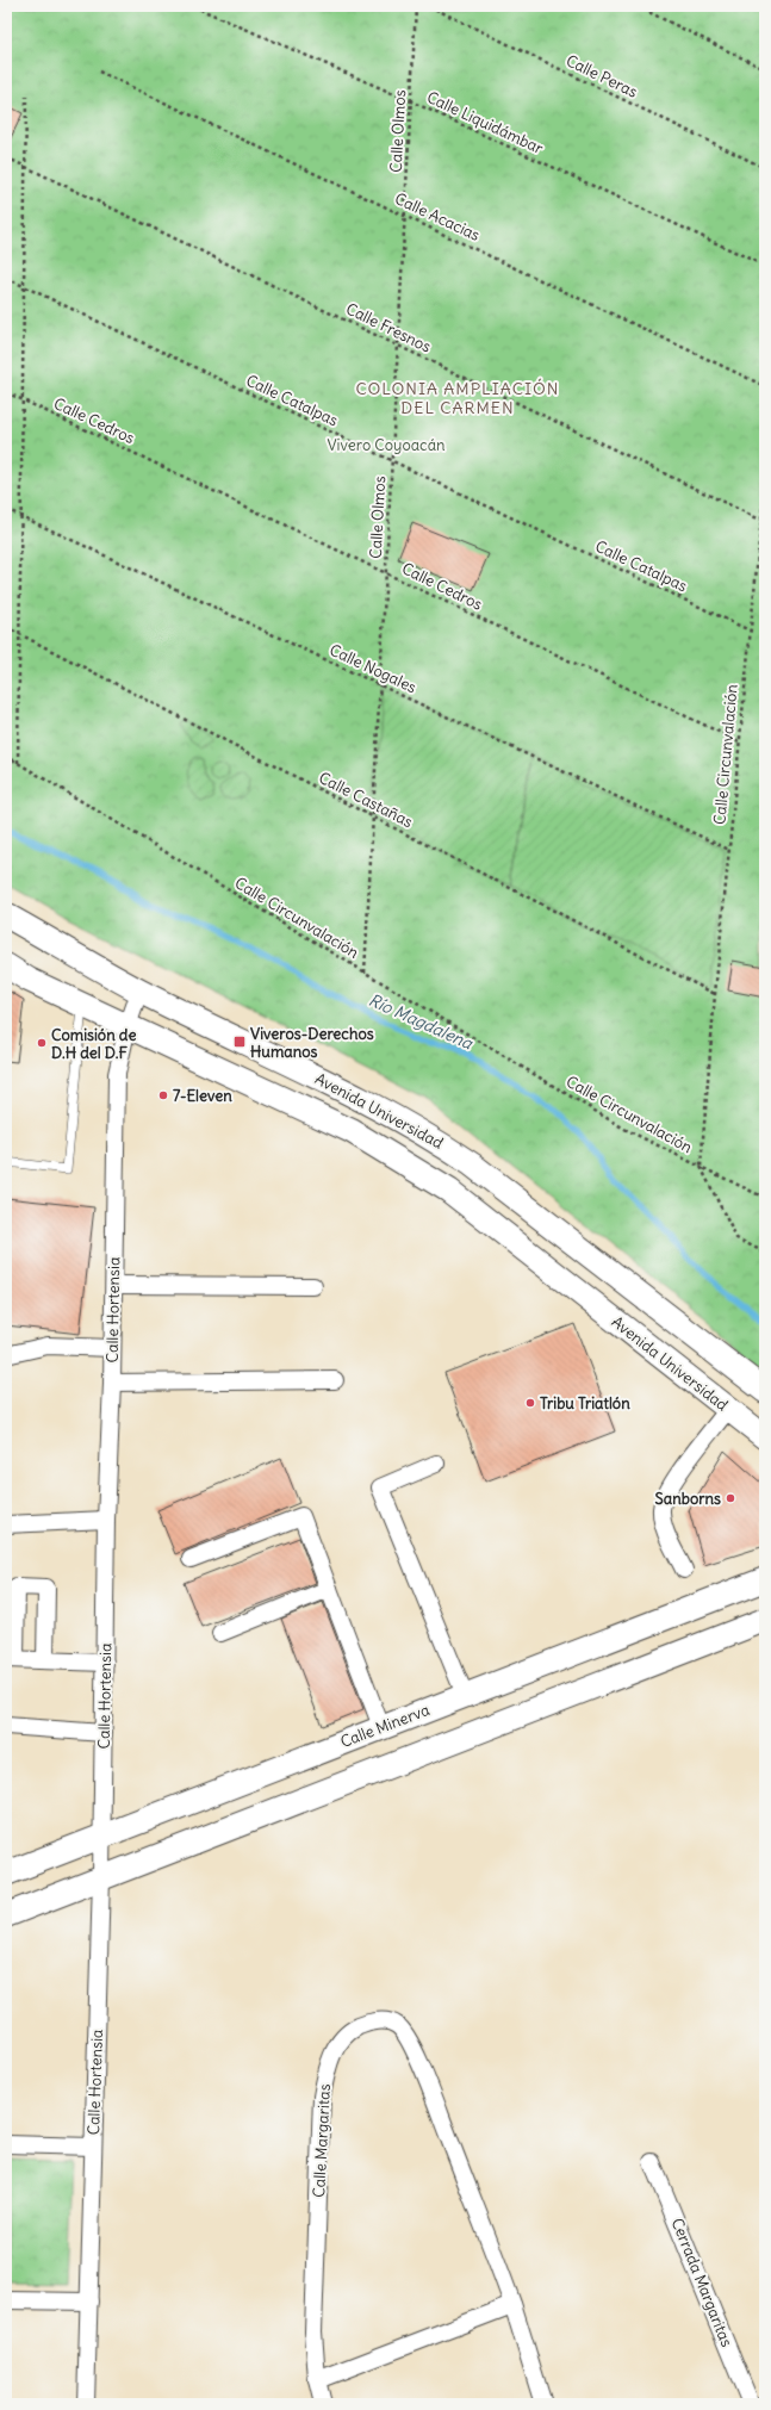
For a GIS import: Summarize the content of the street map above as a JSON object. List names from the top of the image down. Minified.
{"streets":{"main road":["Avenida Universidad","Calle Minerva"],"street":["Calle Hortensia","Calle Margaritas","Cerrada Margaritas"],"path":["Calle Peras","Calle Liquidámbar","Calle Olmos","Calle Acacias","Calle Fresnos","Calle Catalpas","Calle Cedros","Calle Nogales","Calle Circunvalación","Calle Castañas"]},"crossings":[["Calle Liquidámbar","Calle Olmos"],["Calle Olmos","Calle Acacias"],["Calle Olmos","Calle Fresnos"],["Calle Olmos","Calle Catalpas"],["Calle Olmos","Calle Cedros"],["Calle Olmos","Calle Nogales"],["Calle Olmos","Calle Circunvalación"],["Calle Olmos","Calle Castañas"],["Calle Fresnos","Calle Circunvalación"],["Calle Catalpas","Calle Circunvalación"],["Calle Cedros","Calle Circunvalación"],["Calle Nogales","Calle Circunvalación"],["Calle Circunvalación","Calle Castañas"],["Avenida Universidad","Calle Hortensia"],["Calle Hortensia","Calle Minerva"]],"districts":["COLONIA AMPLIACIÓN DEL CARMEN"],"water":["Río Magdalena"],"parks":["Vivero Coyoacán"],"places":{"transit":["Viveros-Derechos Humanos"],"other":["Comisión de D.H del D.F","7-Eleven","Tribu Triatlón","Sanborns"]}}
